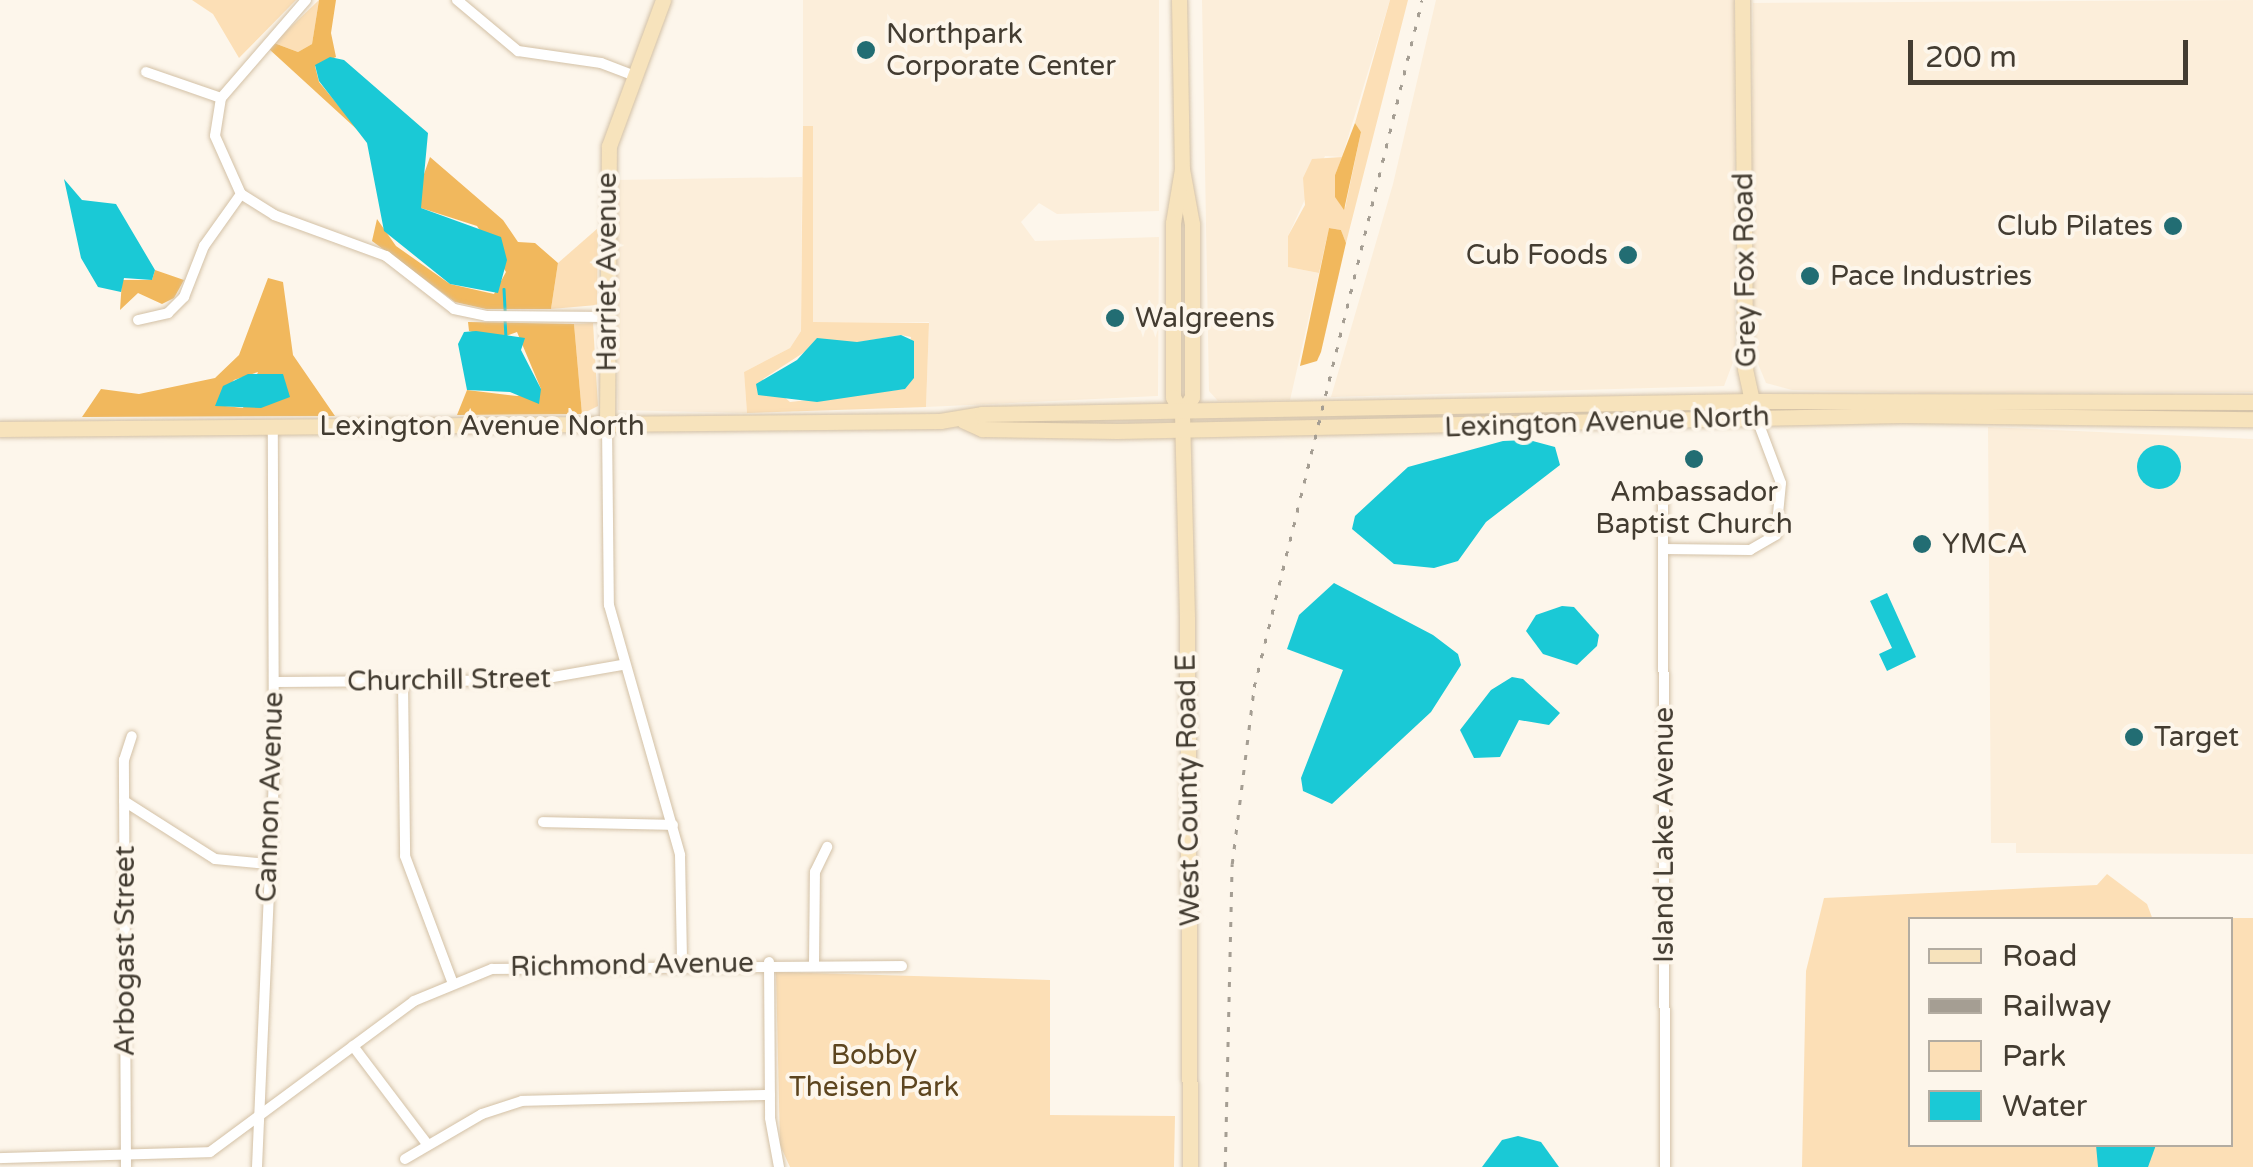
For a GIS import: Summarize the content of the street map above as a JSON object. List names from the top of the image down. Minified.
{"streets":{"main road":["Grey Fox Road","Harriet Avenue","Lexington Avenue North","West County Road E"],"street":["Churchill Street","Cannon Avenue","Island Lake Avenue","Arbogast Street","Richmond Avenue"]},"crossings":[["Grey Fox Road","Lexington Avenue North"],["Grey Fox Road","Island Lake Avenue"],["Harriet Avenue","Lexington Avenue North"],["Harriet Avenue","Churchill Street"],["Harriet Avenue","Richmond Avenue"],["Lexington Avenue North","West County Road E"],["Lexington Avenue North","Cannon Avenue"],["Churchill Street","Cannon Avenue"],["Cannon Avenue","Richmond Avenue"],["Arbogast Street","Richmond Avenue"]],"parks":["Bobby Theisen Park"],"places":["Northpark Corporate Center","Club Pilates","Cub Foods","Pace Industries","Walgreens","Ambassador Baptist Church","YMCA","Target"],"legend":["Road","Railway","Park","Water"],"scale_bar":"200 m"}
